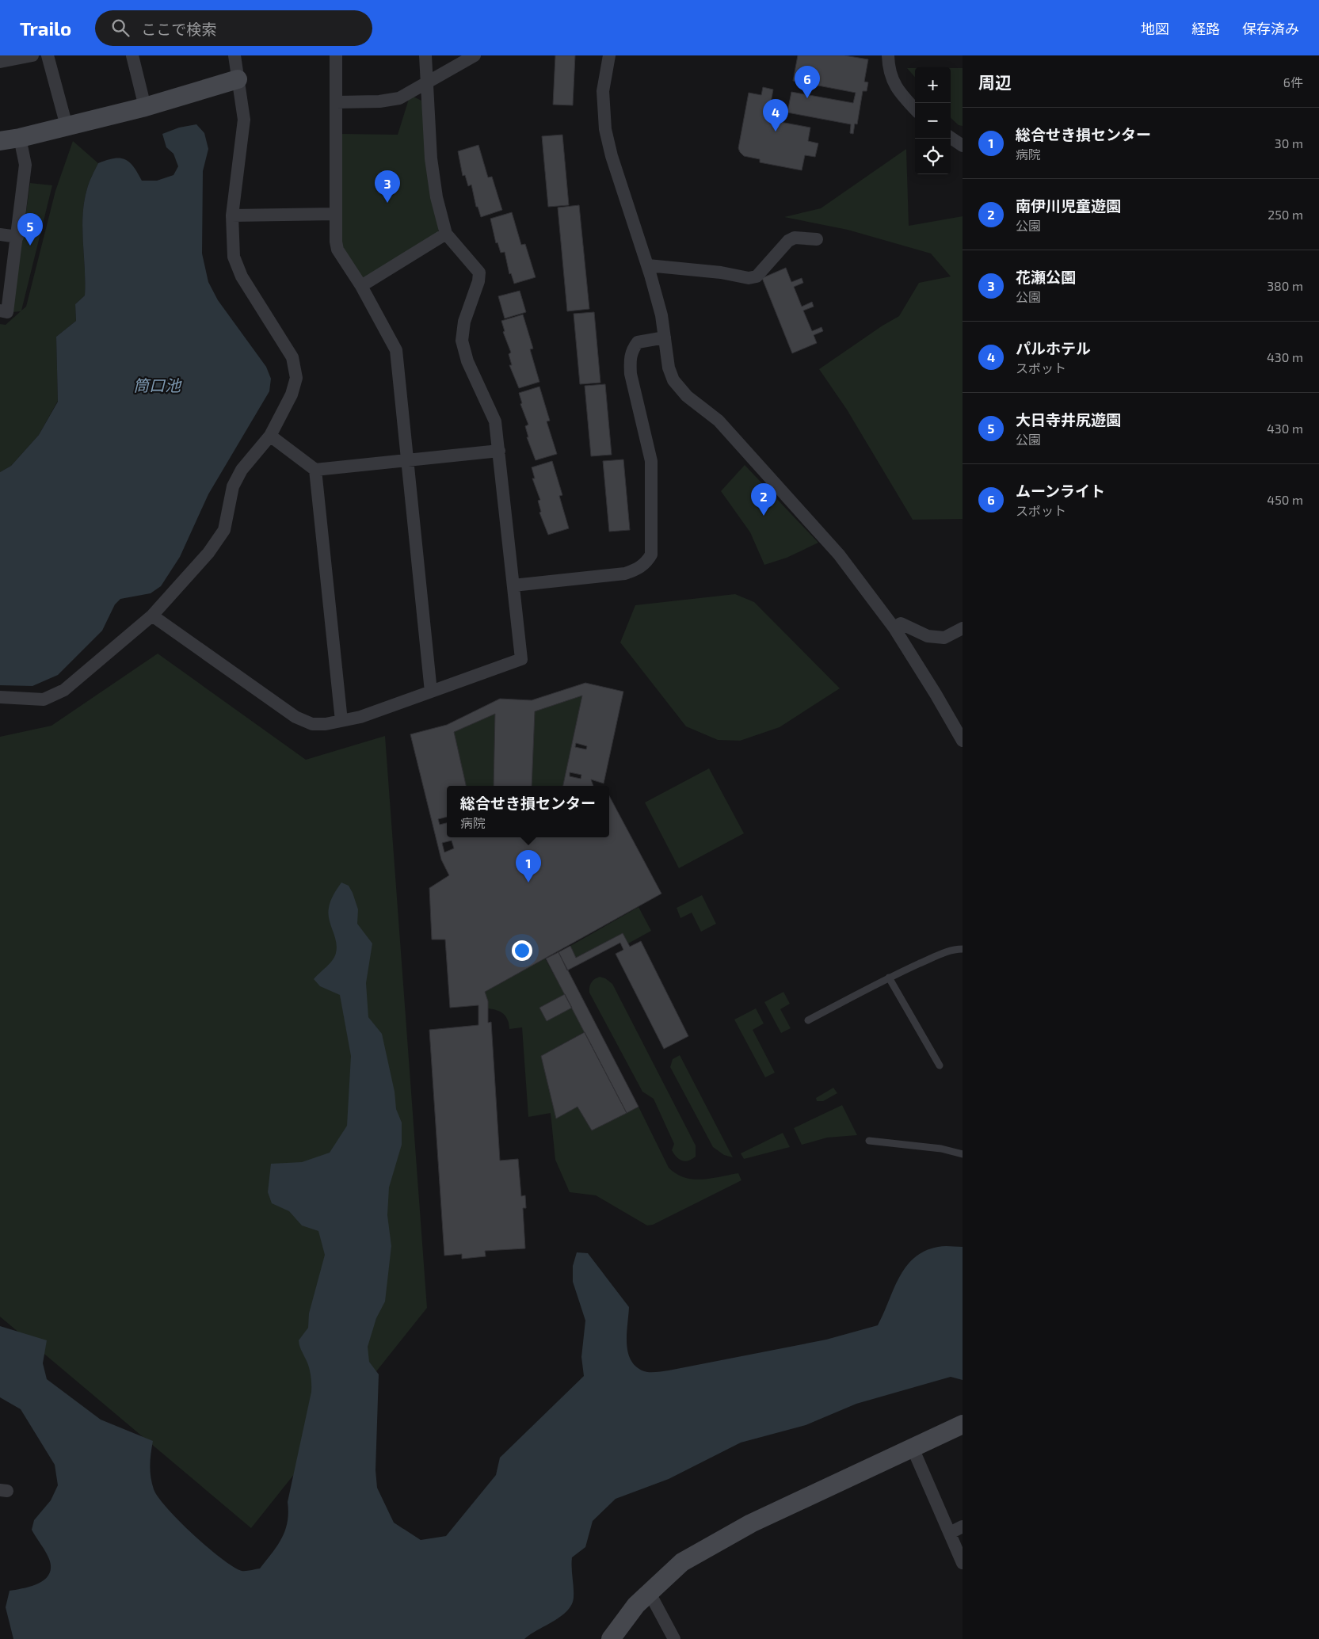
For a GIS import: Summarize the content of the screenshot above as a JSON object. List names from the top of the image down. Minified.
{"water":["筒口池"],"page":{"header":"Trailo","search":"ここで検索","nav":["地図","経路","保存済み"],"heading":["周辺","6件"],"pins":["6","4","3","5","2","1"],"map_buttons":["+","−"],"list":[{"mark":"1","name":"総合せき損センター","note":"病院","value":"30 m"},{"mark":"2","name":"南伊川児童遊園","note":"公園","value":"250 m"},{"mark":"3","name":"花瀬公園","note":"公園","value":"380 m"},{"mark":"4","name":"パルホテル","note":"スポット","value":"430 m"},{"mark":"5","name":"大日寺井尻遊園","note":"公園","value":"430 m"},{"mark":"6","name":"ムーンライト","note":"スポット","value":"450 m"}],"popup":["総合せき損センター","病院"]}}
